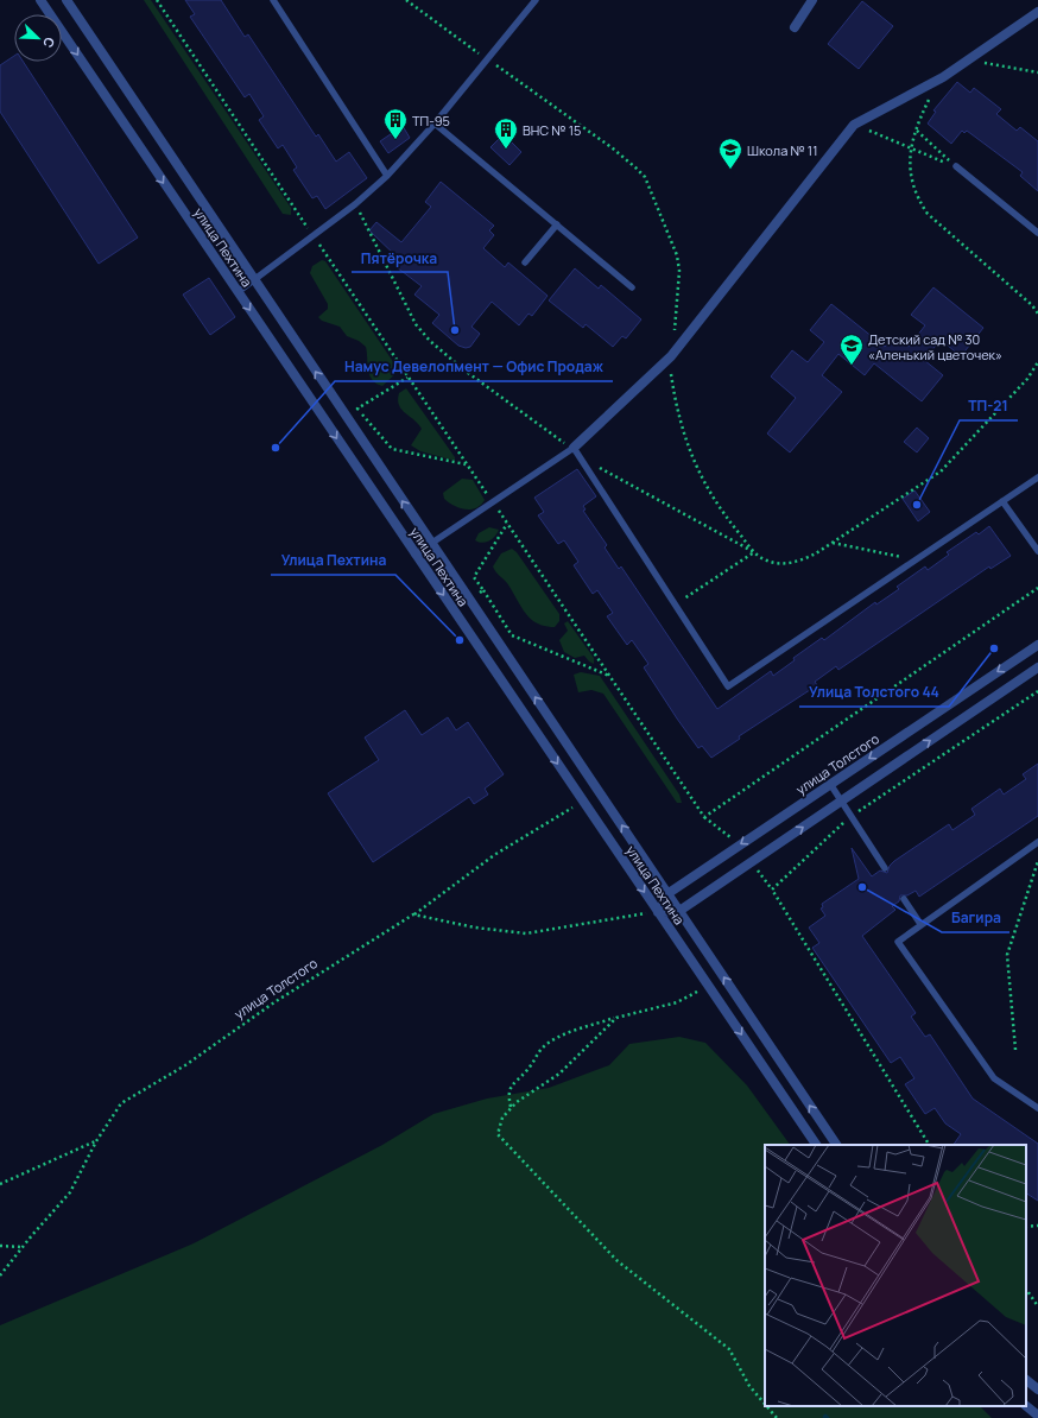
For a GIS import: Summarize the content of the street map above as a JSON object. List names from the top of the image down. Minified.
{"streets":{"street":["улица Пехтина","улица Толстого"]},"crossings":[["улица Пехтина","улица Толстого"]],"places":{"building":["ТП-95","ВНС № 15"],"school or university":["Школа № 11","Детский сад № 30 «Аленький цветочек»"],"other":["Пятёрочка","Намус Девелопмент — Офис Продаж","ТП-21","Улица Пехтина","Улица Толстого 44","Багира"]},"north":"bottom right"}
